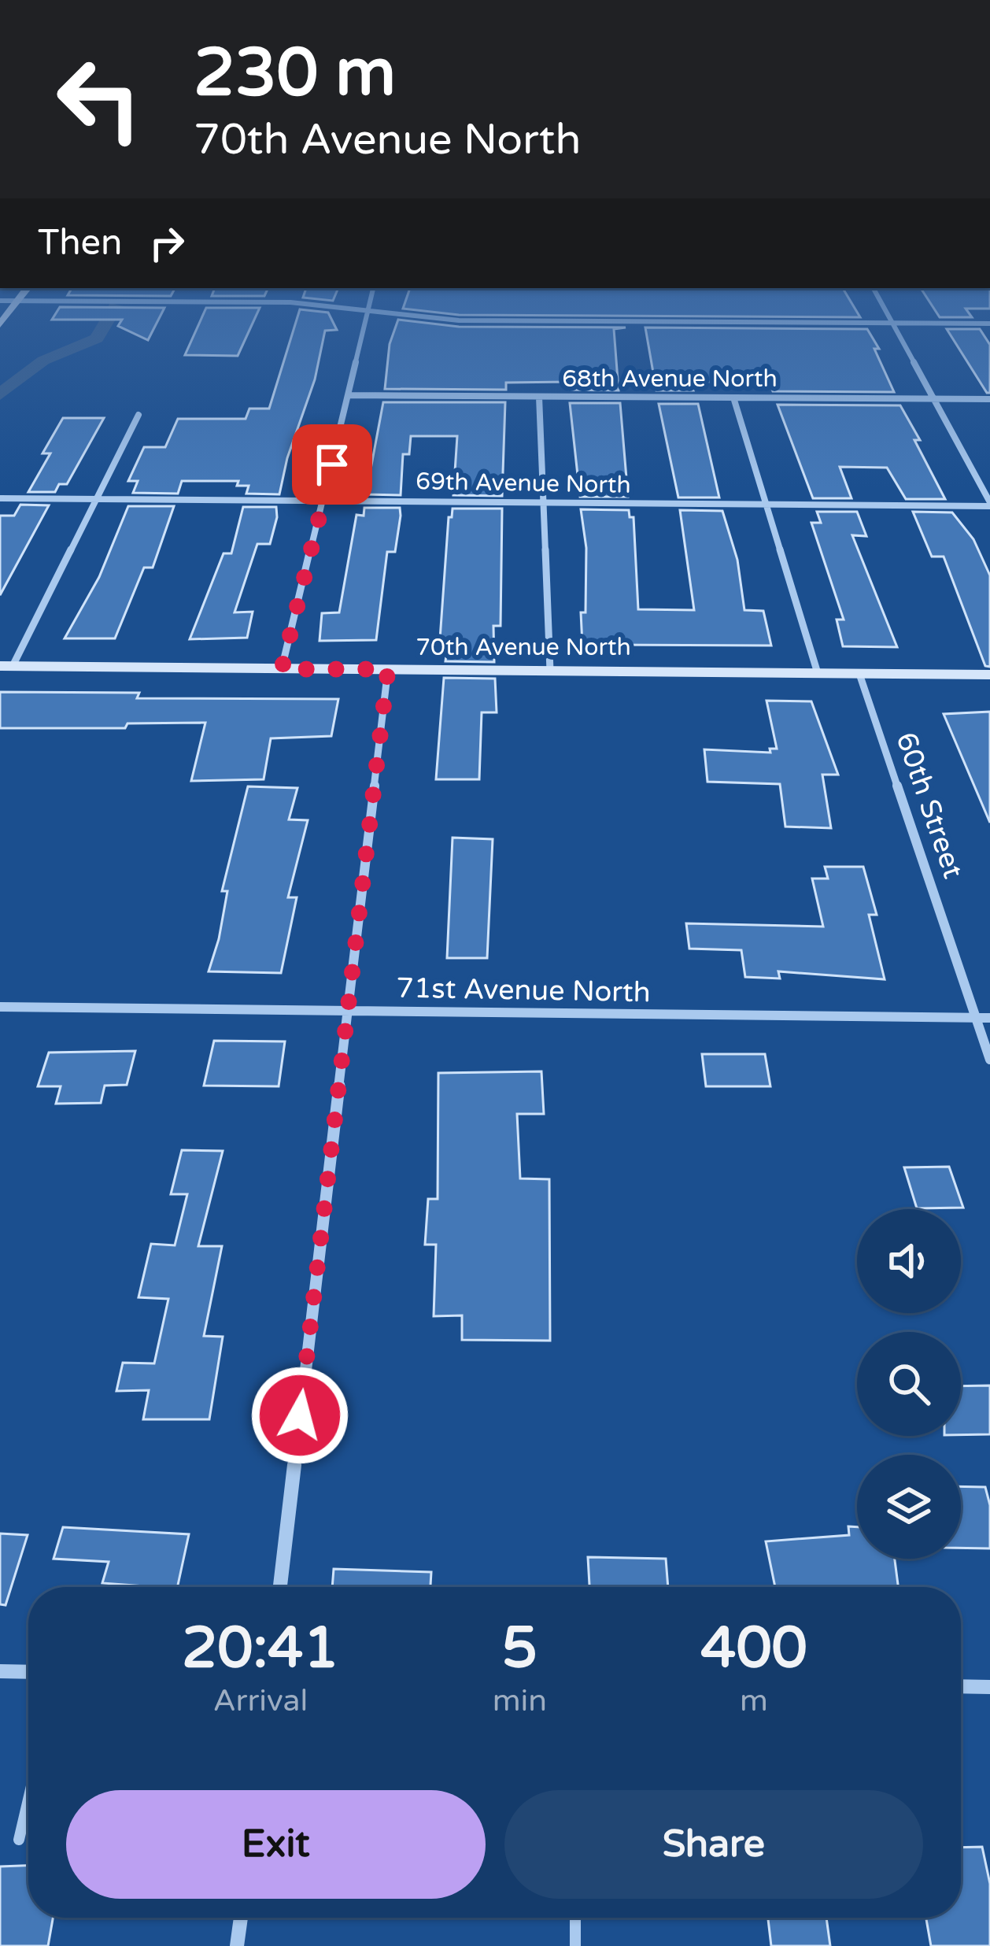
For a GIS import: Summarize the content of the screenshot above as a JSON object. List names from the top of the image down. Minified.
{"streets":{"street":["68th Avenue North","69th Avenue North","70th Avenue North","60th Street","71st Avenue North"]},"crossings":[["70th Avenue North","60th Street"],["60th Street","71st Avenue North"]],"page":{"turn":["230 m","70th Avenue North"],"then":"Then","eta":["20:41","Arrival","5","min","400","m"],"buttons":["Exit","Share"]}}
